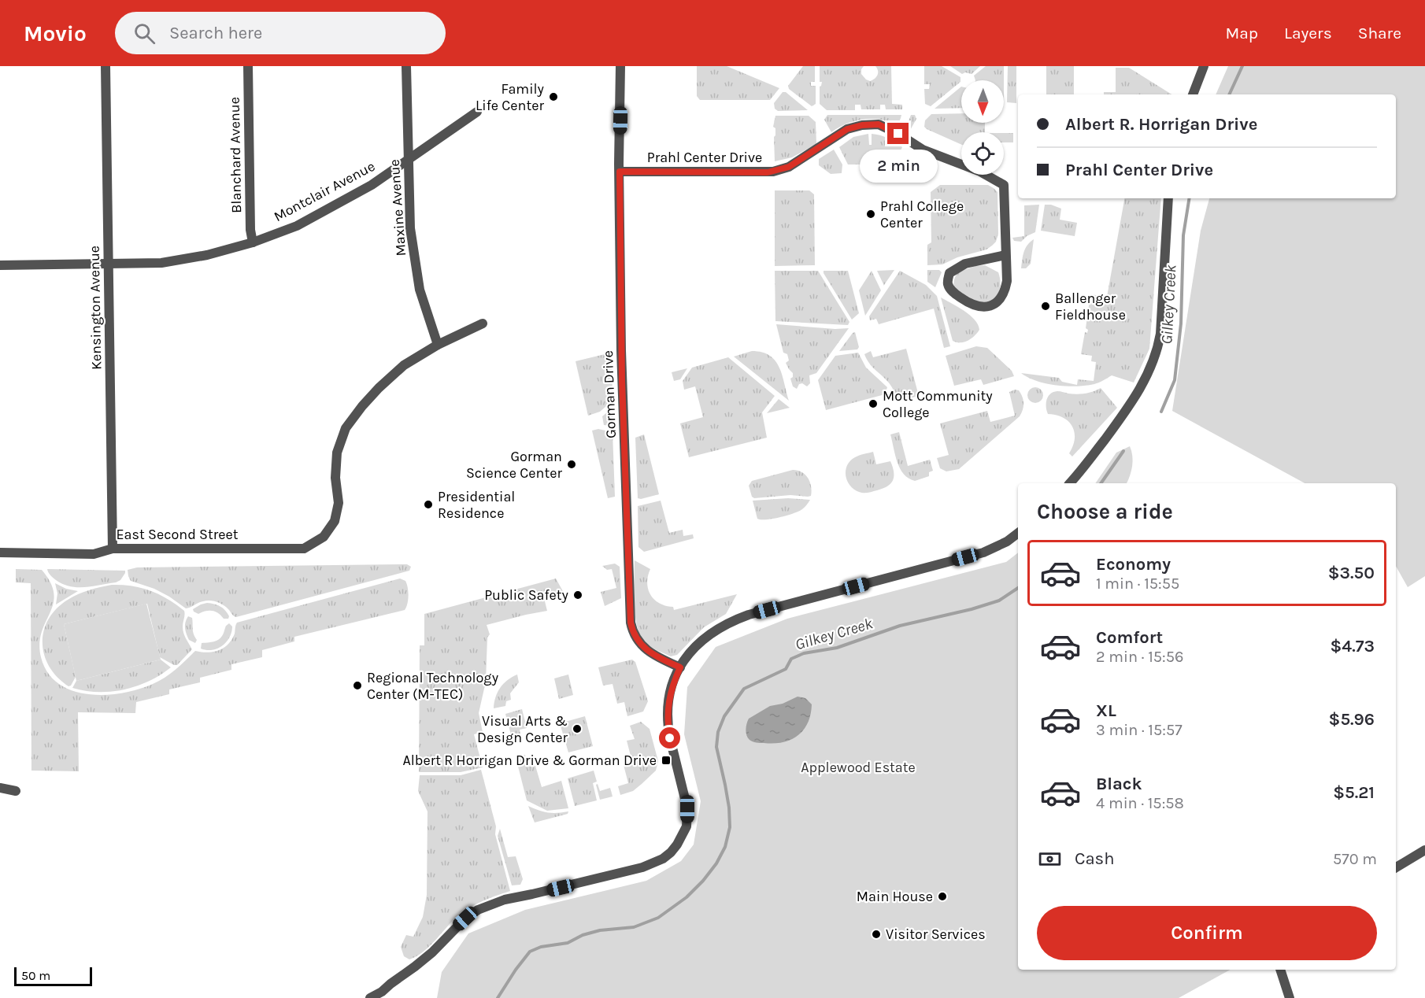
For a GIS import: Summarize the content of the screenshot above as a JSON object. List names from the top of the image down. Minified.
{"streets":{"street":["Blanchard Avenue","Prahl Center Drive","Montclair Avenue","Maxine Avenue","Kensington Avenue","Gorman Drive","East Second Street"]},"crossings":[["Blanchard Avenue","Montclair Avenue"],["Prahl Center Drive","Gorman Drive"],["Montclair Avenue","Maxine Avenue"],["Montclair Avenue","Kensington Avenue"],["Maxine Avenue","East Second Street"],["Kensington Avenue","East Second Street"]],"water":["Gilkey Creek"],"parks":["Applewood Estate"],"places":{"other":["Family Life Center","Prahl College Center","Ballenger Fieldhouse","Mott Community College","Gorman Science Center","Presidential Residence","Public Safety","Regional Technology Center (M-TEC)","Visual Arts & Design Center","Main House","Visitor Services"],"transit":["Albert R Horrigan Drive & Gorman Drive"]},"scale_bar":"50 m","north":"bottom","page":{"header":"Movio","search":"Search here","nav":["Map","Layers","Share"],"banner":["Albert R. Horrigan Drive","Prahl Center Drive"],"bubble":"2 min","heading":"Choose a ride","list":[{"name":"Economy","note":"1 min · 15:55","value":"$3.50"},{"name":"Comfort","note":"2 min · 15:56","value":"$4.73"},{"name":"XL","note":"3 min · 15:57","value":"$5.96"},{"name":"Black","note":"4 min · 15:58","value":"$5.21"}],"pay":["Cash","570 m"],"buttons":"Confirm","scale":"50 m"}}
